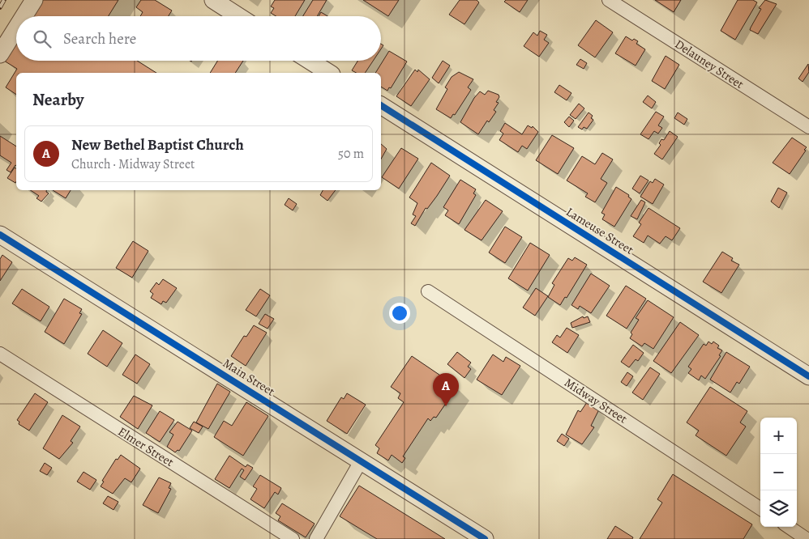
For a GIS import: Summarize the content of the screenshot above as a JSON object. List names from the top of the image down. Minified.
{"streets":{"street":["Delauney Street","Lameuse Street","Main Street","Midway Street","Elmer Street"]},"page":{"search":"Search here","heading":"Nearby","list":[{"mark":"A","name":"New Bethel Baptist Church","note":"Church · Midway Street","value":"50 m"}],"pins":"A","map_buttons":["+","−"]}}
